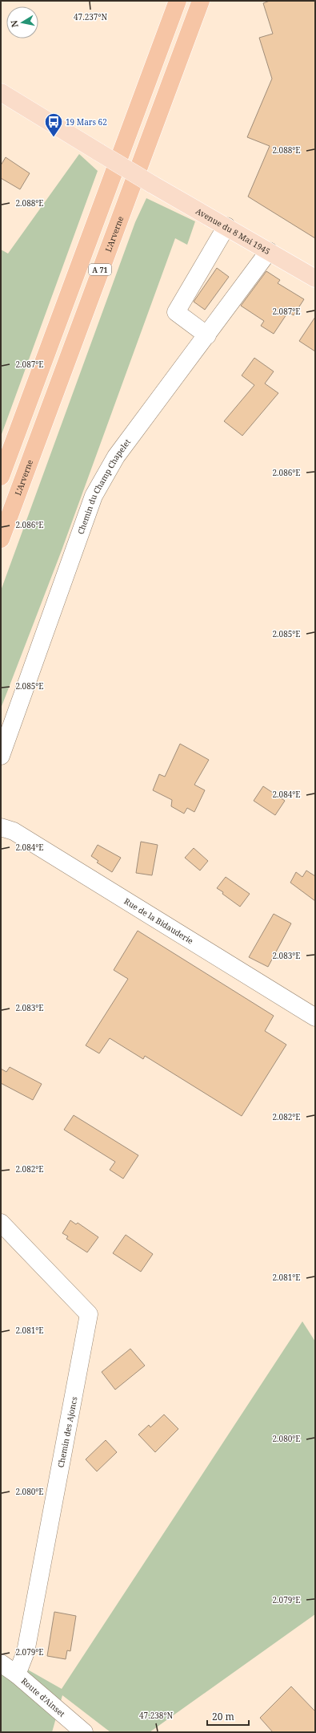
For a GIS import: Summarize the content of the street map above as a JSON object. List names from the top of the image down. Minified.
{"streets":{"highway":["L'Arverne","A 71"],"main road":["Avenue du 8 Mai 1945"],"street":["Chemin du Champ Chapelet","Rue de la Bidauderie","Chemin des Ajoncs","Route d'Ainset"]},"crossings":[["Avenue du 8 Mai 1945","Chemin du Champ Chapelet"],["Chemin des Ajoncs","Route d'Ainset"]],"places":{"bus stop":["19 Mars 62"]},"scale_bar":"20 m","north":"left","coordinates":["47.237°N","2.088°E","2.087°E","2.086°E","2.085°E","2.084°E","2.083°E","2.082°E","2.081°E","2.080°E","2.079°E","47.238°N"]}
